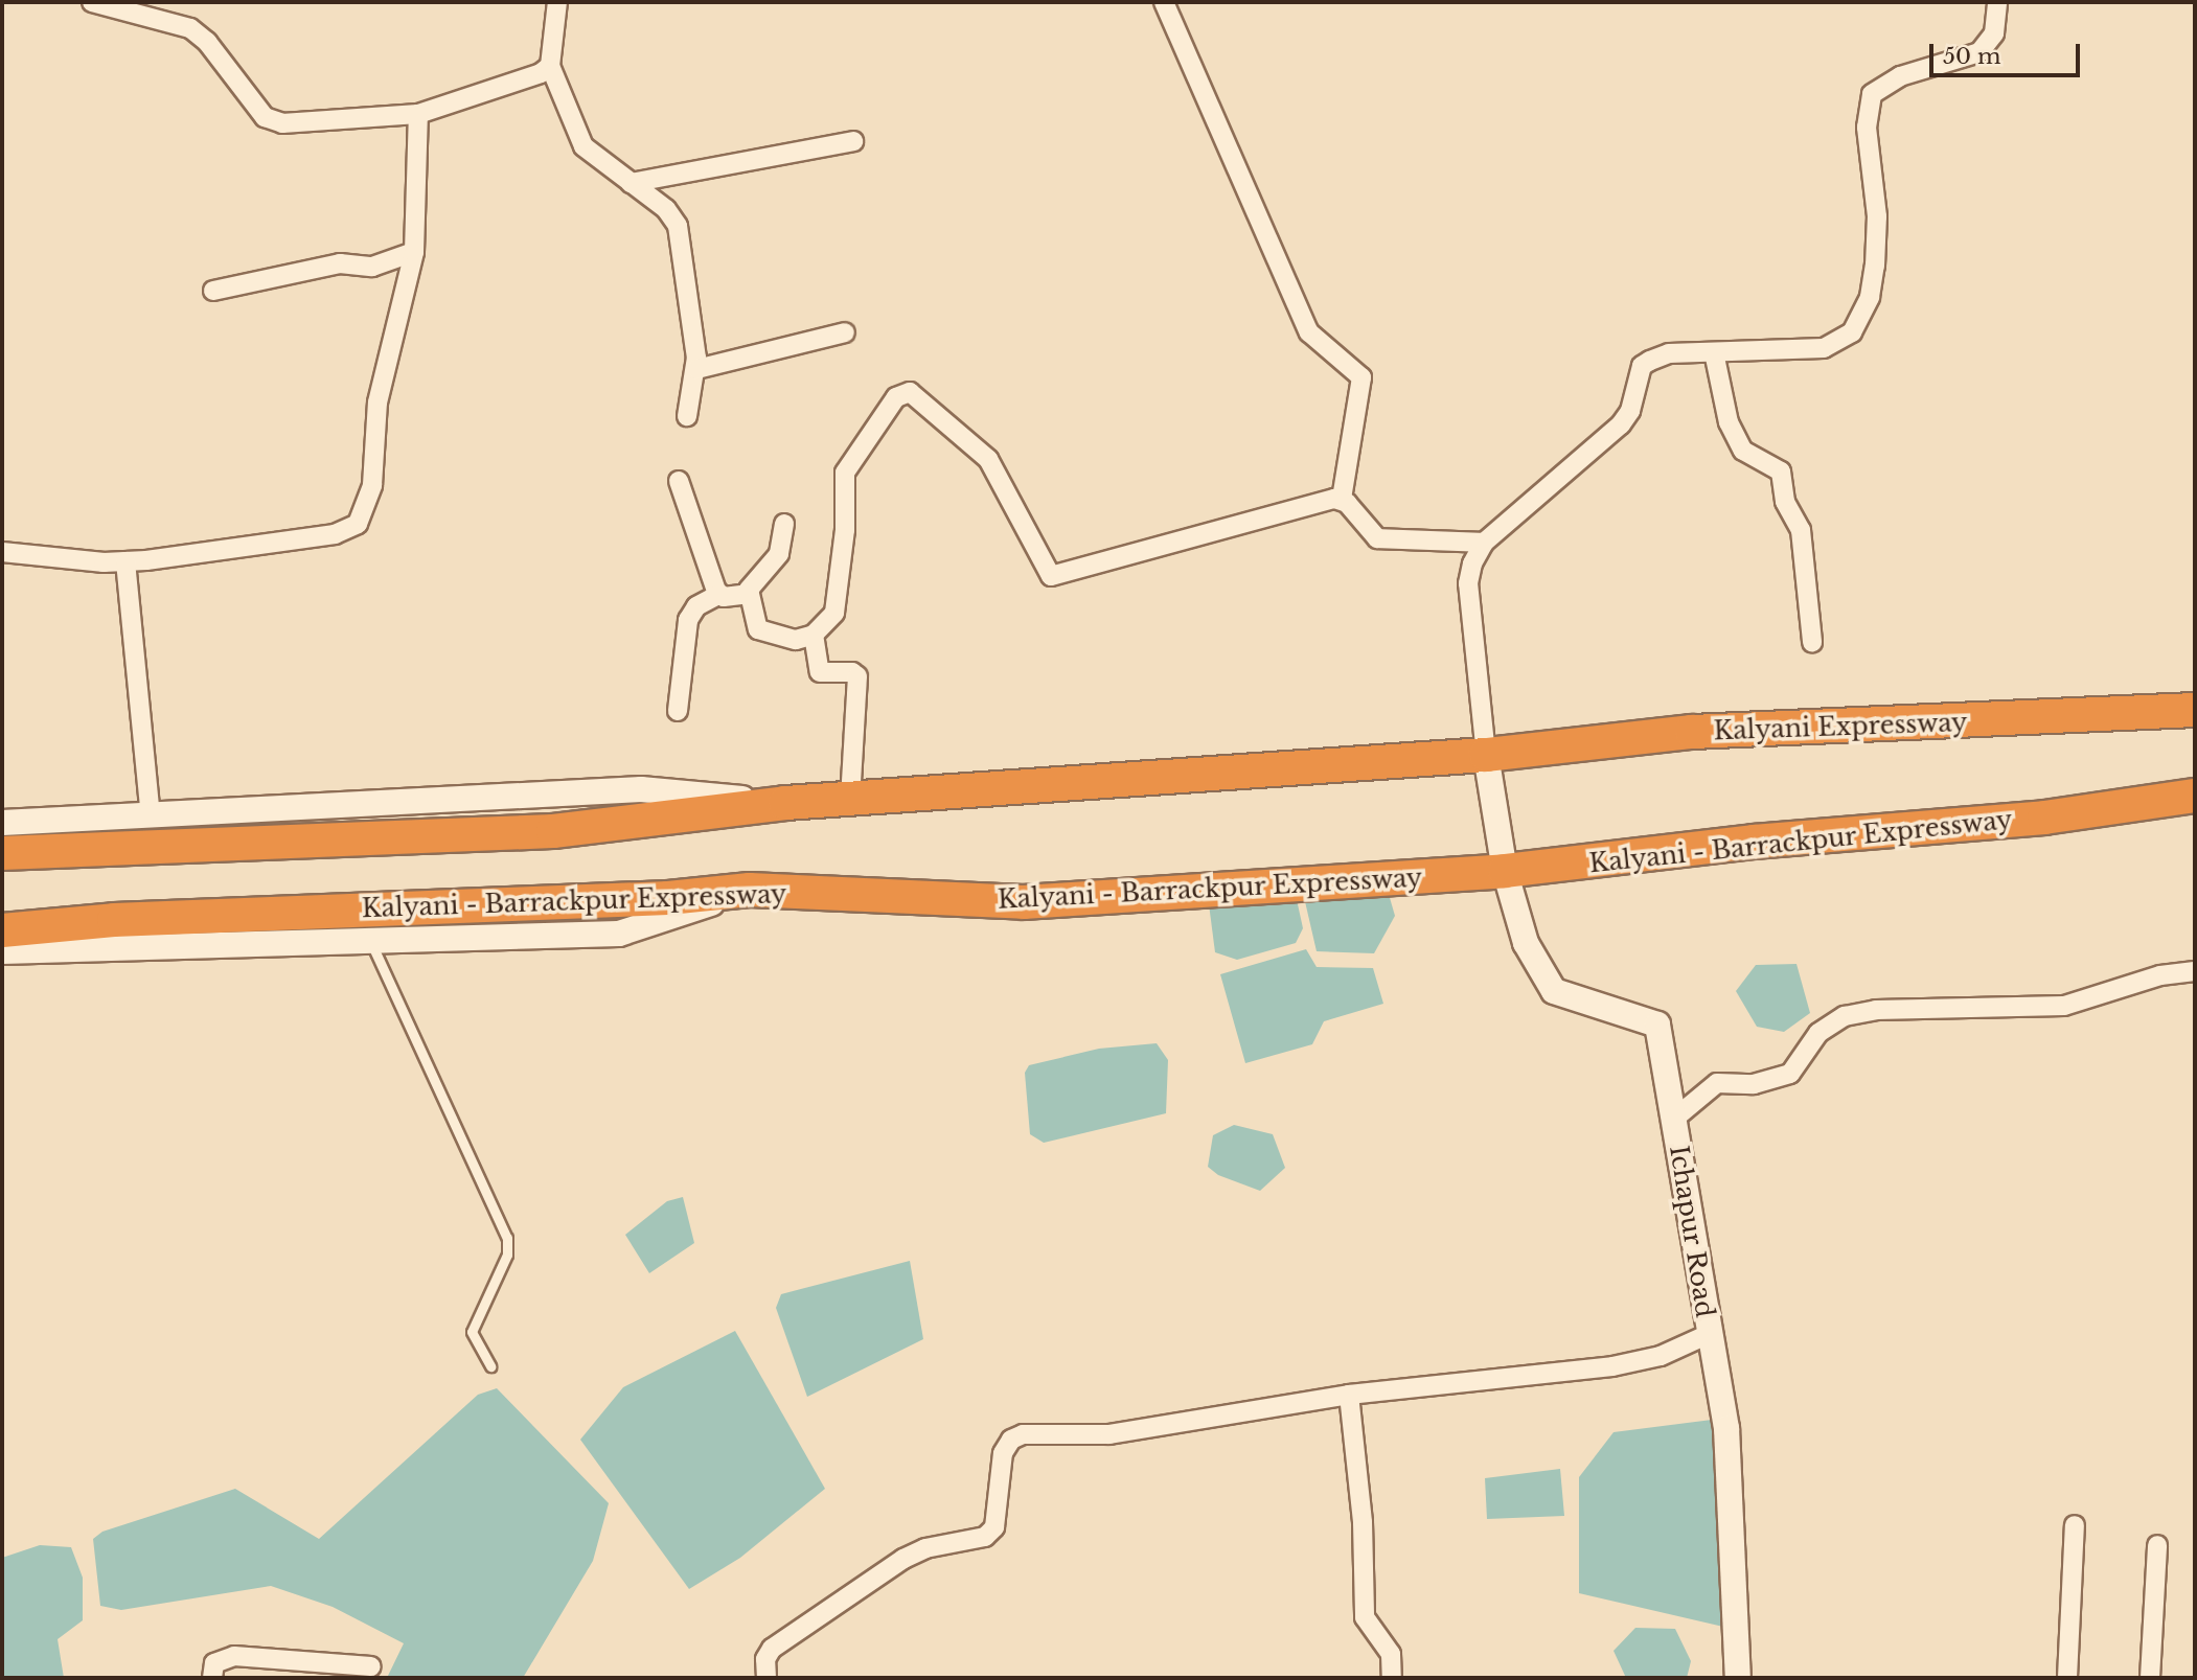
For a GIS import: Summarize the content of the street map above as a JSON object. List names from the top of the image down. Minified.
{"streets":{"highway":["Kalyani Expressway","Kalyani - Barrackpur Expressway"],"street":["Ichapur Road"]},"crossings":[["Kalyani - Barrackpur Expressway","Ichapur Road"]],"scale_bar":"50 m"}
